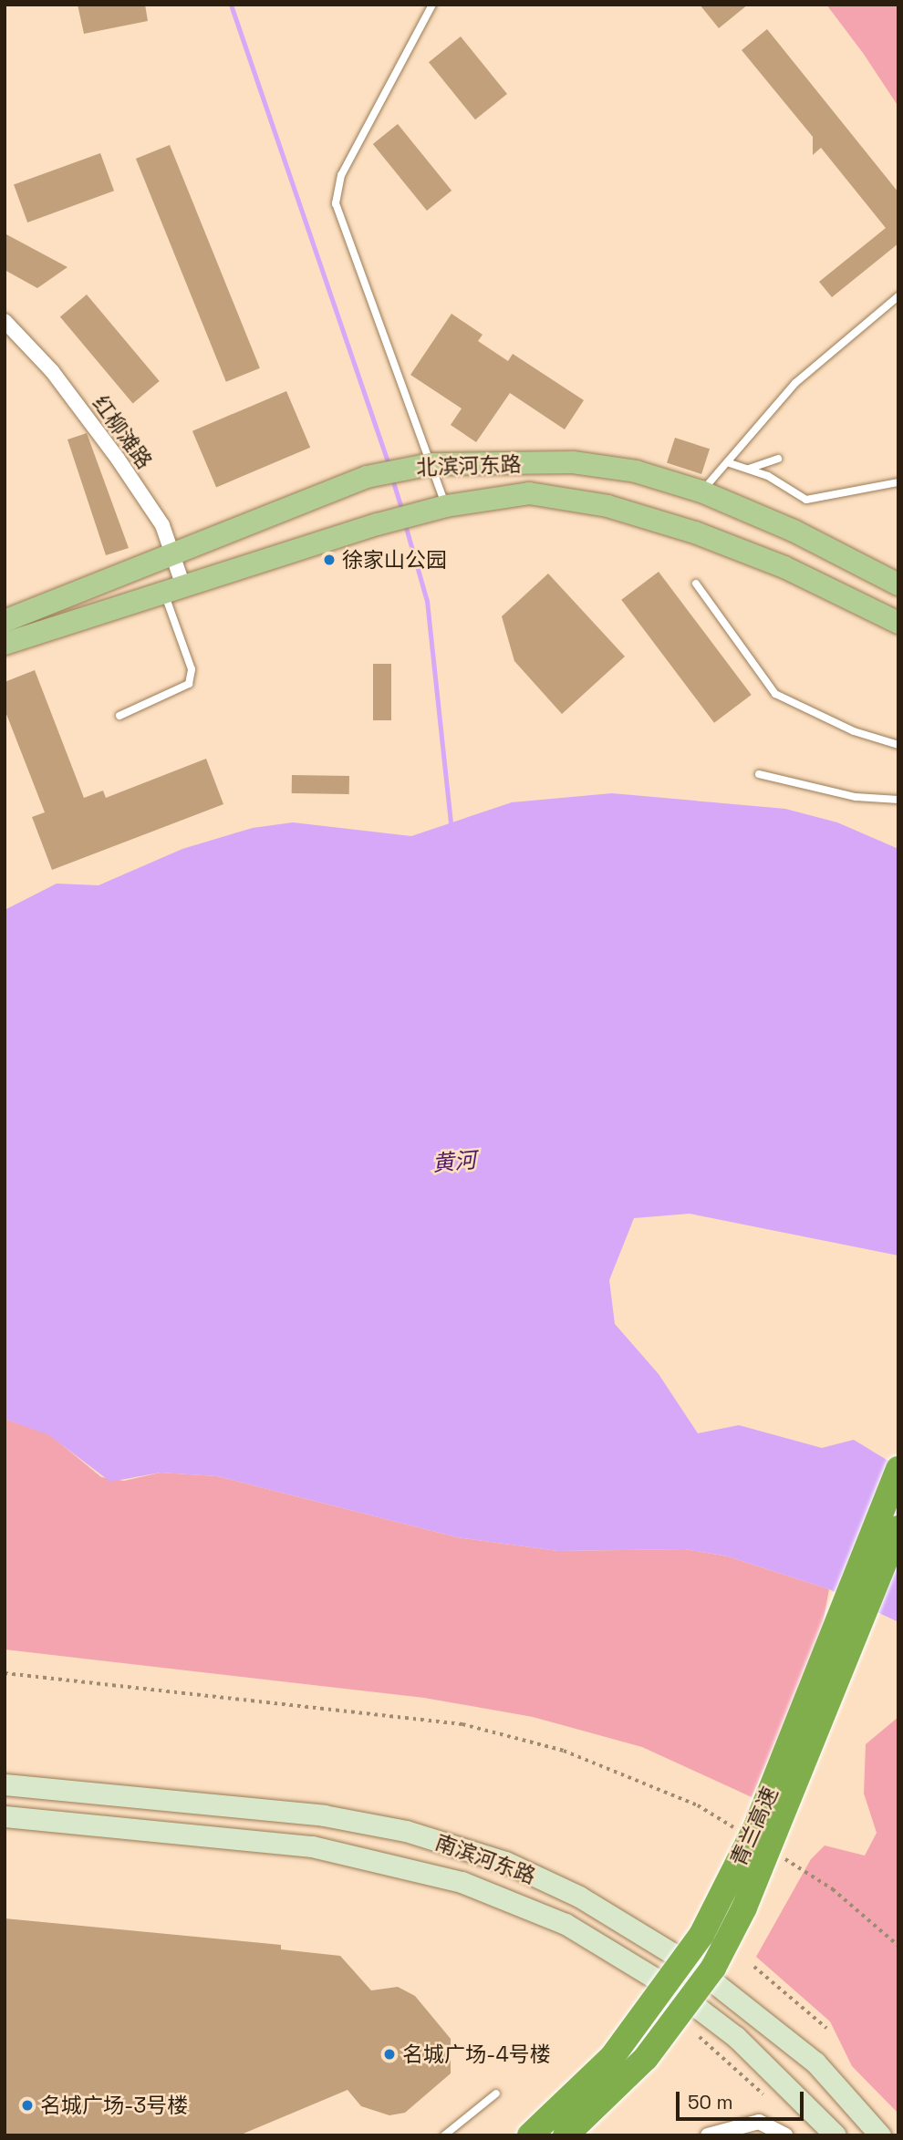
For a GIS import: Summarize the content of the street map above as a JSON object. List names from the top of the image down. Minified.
{"streets":{"highway":["青兰高速"],"main road":["北滨河东路","南滨河东路"],"street":["红柳滩路"]},"crossings":[["红柳滩路","北滨河东路"]],"water":["黄河"],"places":["徐家山公园","名城广场-4号楼","名城广场-3号楼"],"scale_bar":"50 m"}
